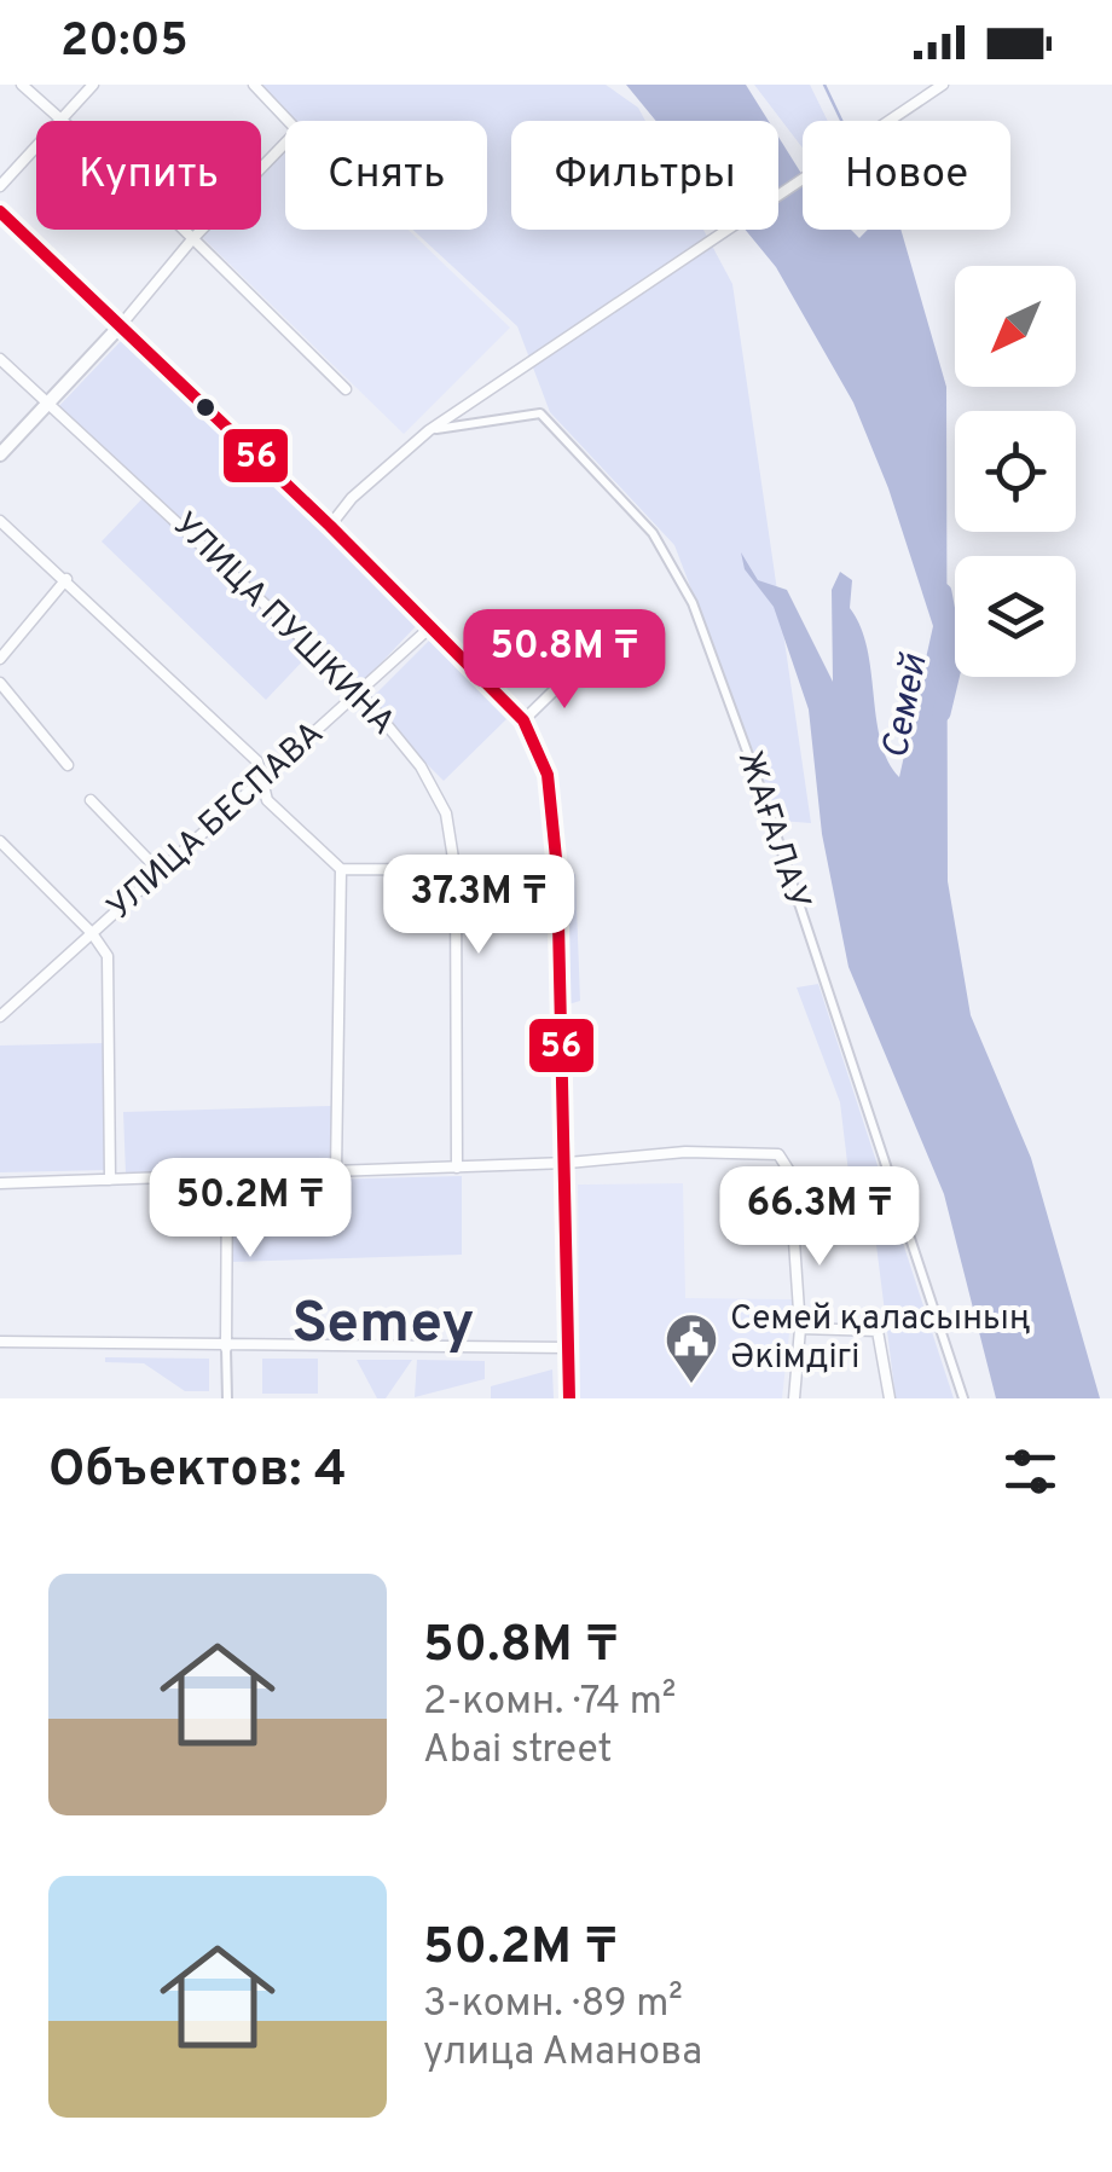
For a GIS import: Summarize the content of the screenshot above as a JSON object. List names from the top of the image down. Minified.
{"streets":{"street":["УЛИЦА ПУШКИНА","УЛИЦА БЕСПАВА","ЖАҒАЛАУ"]},"crossings":[["УЛИЦА ПУШКИНА","УЛИЦА БЕСПАВА"]],"districts":["Semey"],"water":["Семей"],"places":{"public building":["Семей қаласының Әкімдігі"]},"lines":["transit line 56"],"north":"bottom left","page":{"status":"20:05","chip":["Купить","Снять","Фильтры","Новое"],"price":["50.8M ₸","37.3M ₸","50.2M ₸","66.3M ₸"],"heading":"Объектов: 4","list":[{"name":"50.8M ₸","note":"2-комн. · 74 m² · Abai street"},{"name":"50.2M ₸","note":"3-комн. · 89 m² · улица Аманова"}]}}
